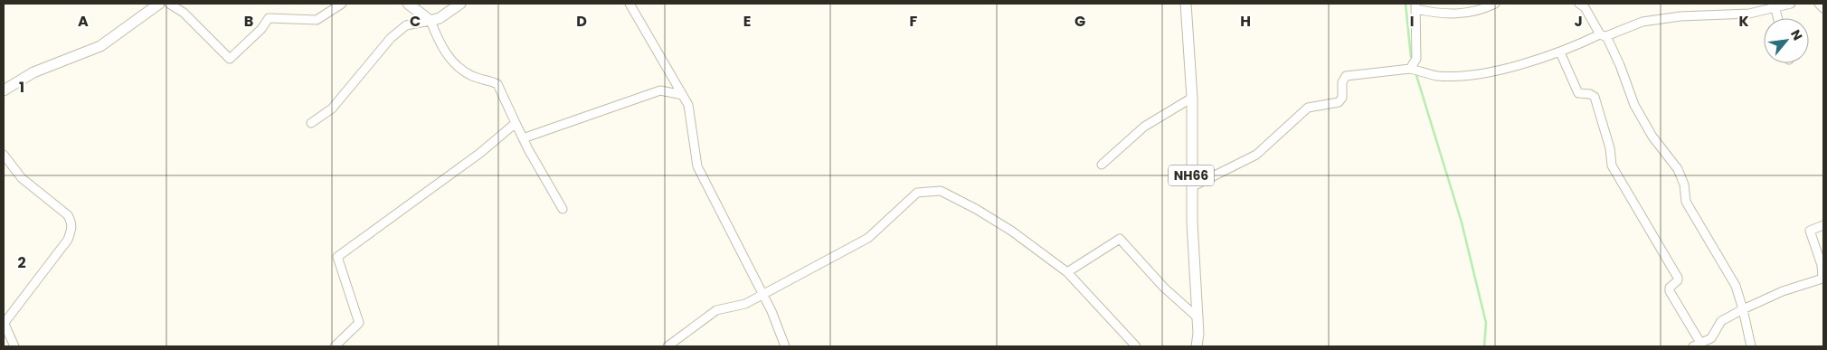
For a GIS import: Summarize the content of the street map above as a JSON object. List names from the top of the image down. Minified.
{"streets":{"main road":["NH66"]},"north":"top right","grid":{"columns":["A","B","C","D","E","F","G","H","I","J","K"],"rows":["1","2"]}}
